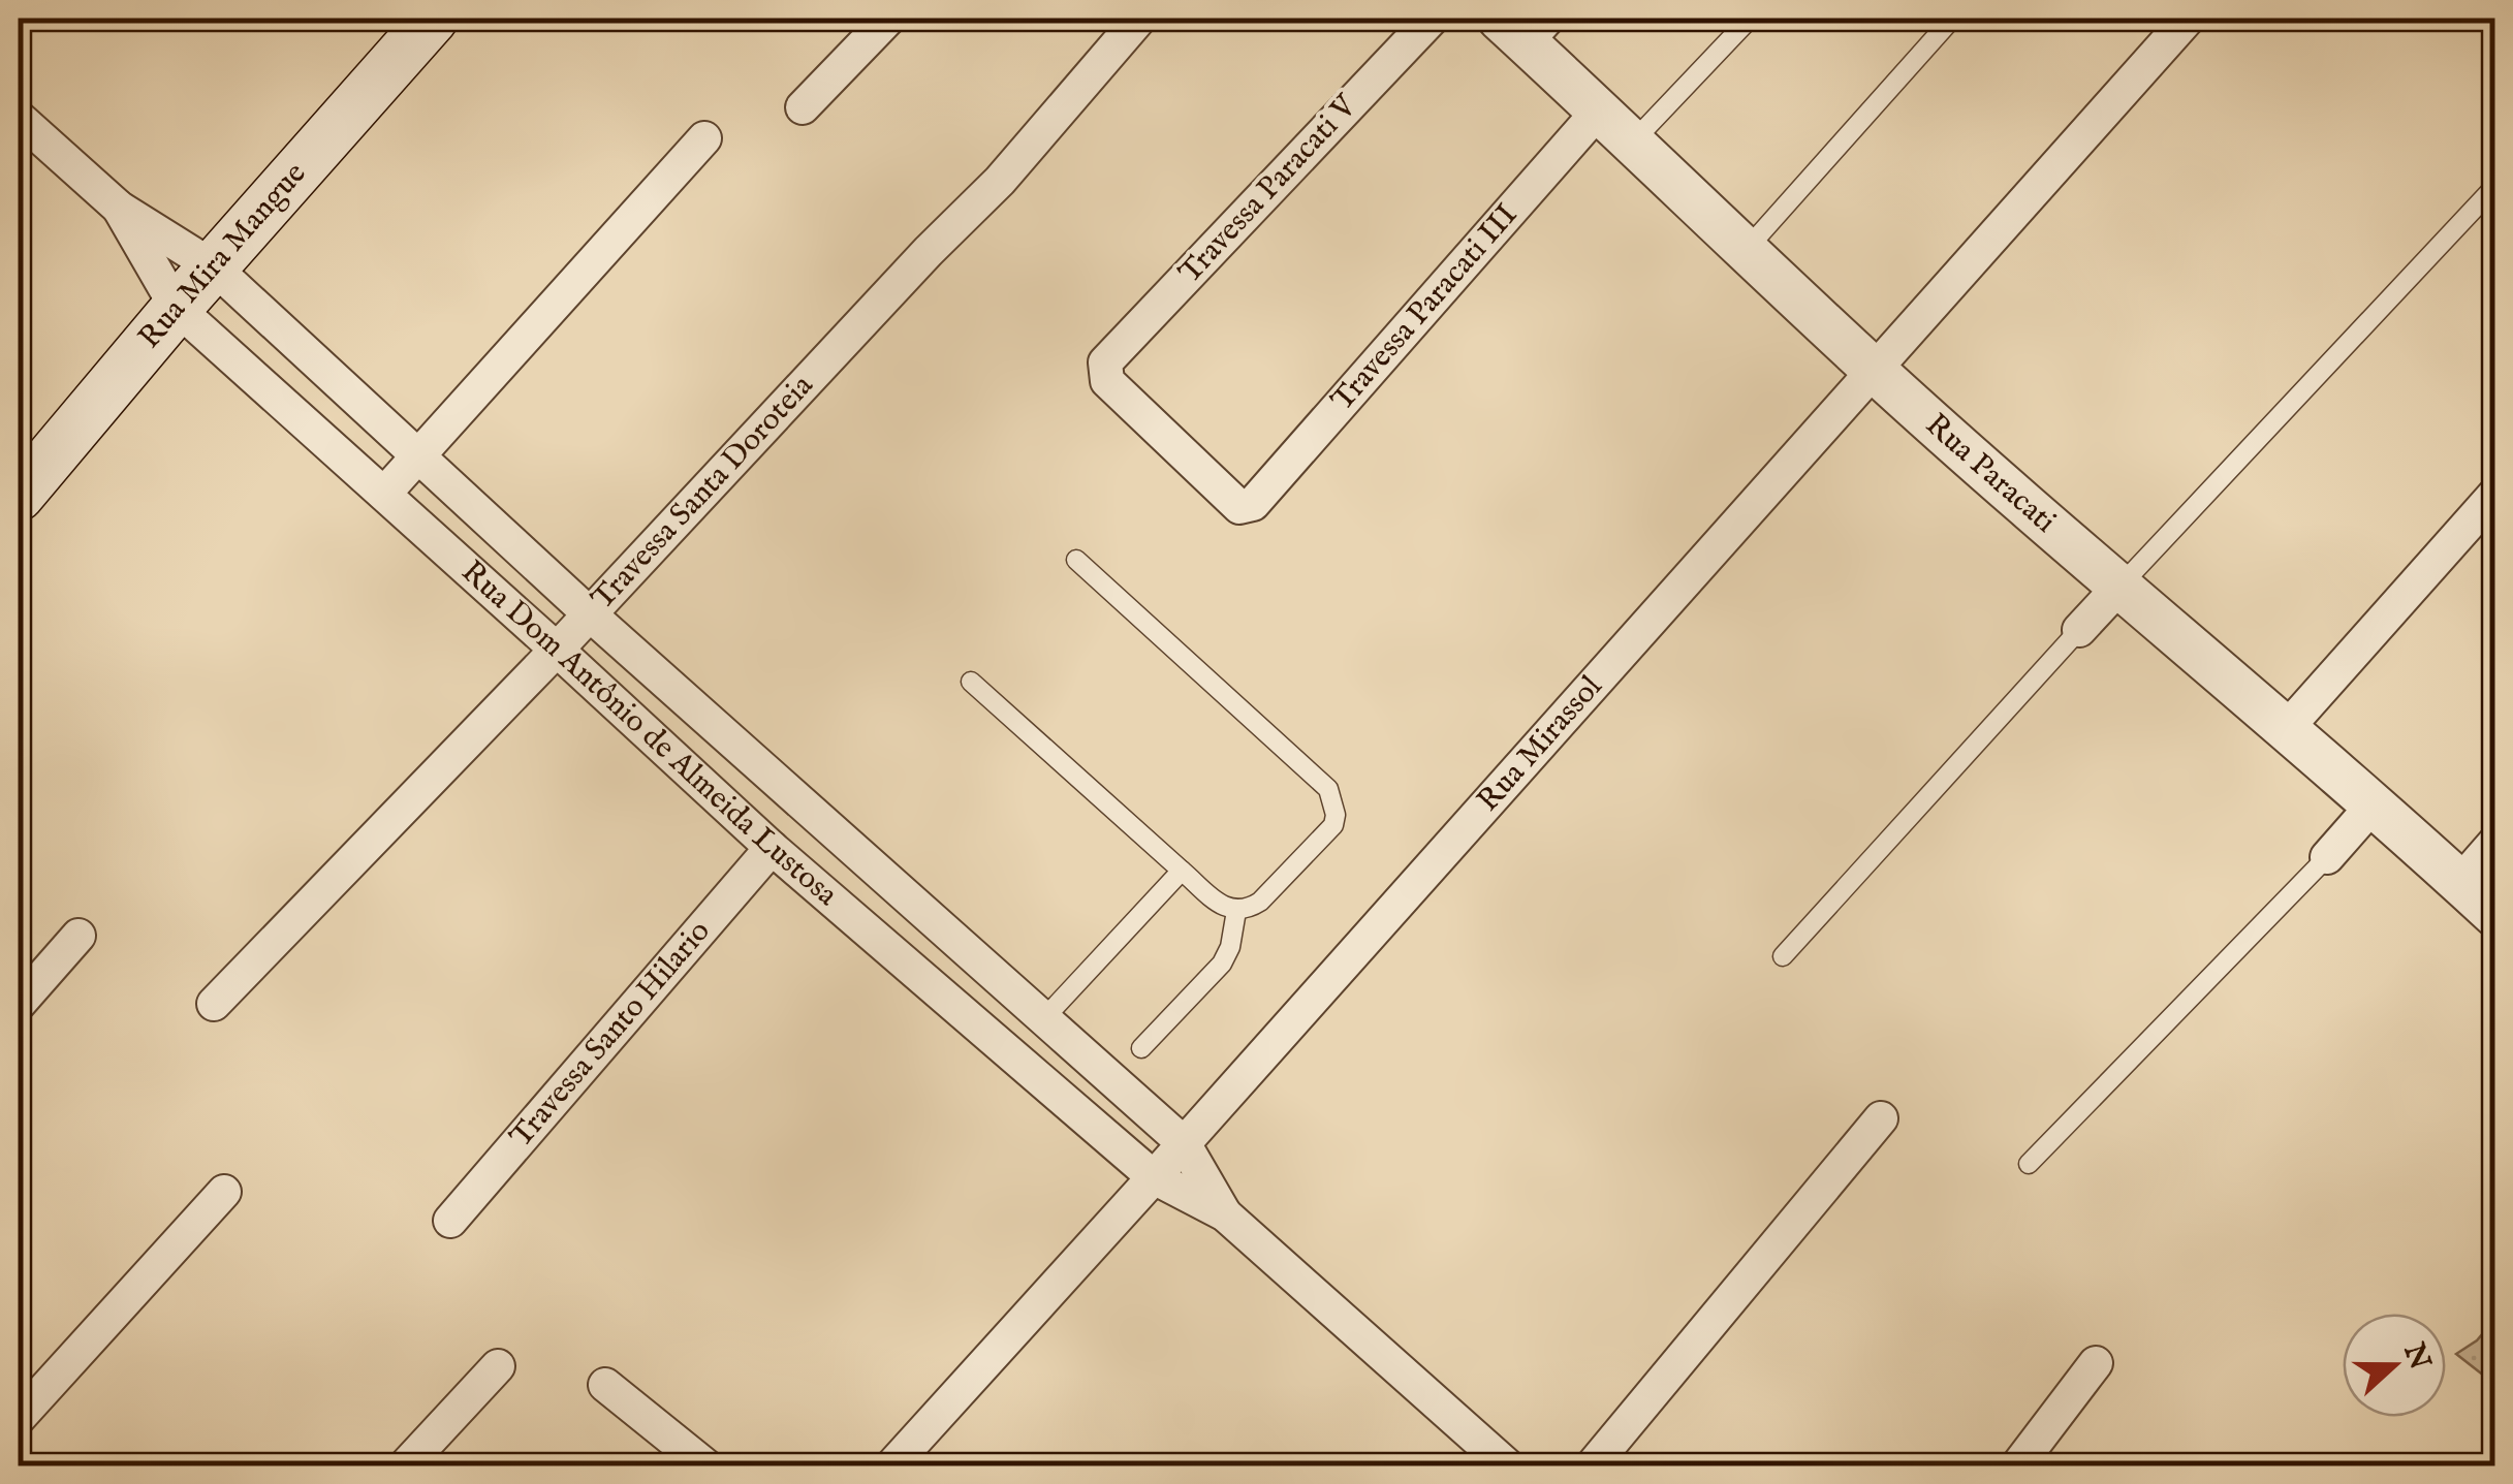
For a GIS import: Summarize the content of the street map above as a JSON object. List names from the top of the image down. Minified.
{"streets":{"main road":["Rua Mira Mangue"],"street":["Travessa Paracati V","Travessa Paracati III","Rua Paracati","Travessa Santa Doroteia","Rua Dom Antônio de Almeida Lustosa","Rua Mirassol","Travessa Santo Hilario"]},"crossings":[["Travessa Paracati V","Travessa Paracati III"],["Rua Mira Mangue","Rua Dom Antônio de Almeida Lustosa"],["Travessa Paracati III","Rua Paracati"],["Rua Paracati","Rua Mirassol"],["Travessa Santa Doroteia","Rua Dom Antônio de Almeida Lustosa"],["Rua Dom Antônio de Almeida Lustosa","Rua Mirassol"],["Rua Dom Antônio de Almeida Lustosa","Travessa Santo Hilario"]],"north":"right"}
